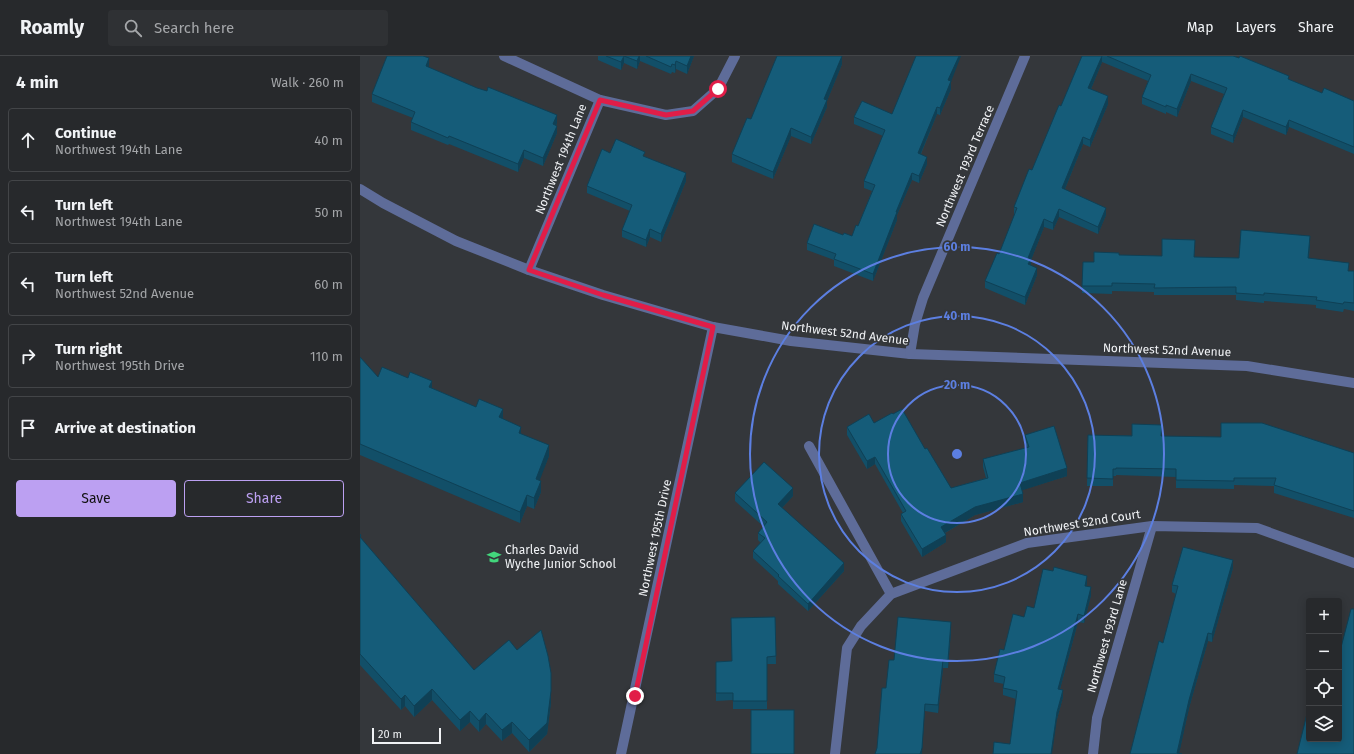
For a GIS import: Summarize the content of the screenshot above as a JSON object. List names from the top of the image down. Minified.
{"streets":{"street":["Northwest 194th Lane","Northwest 193rd Terrace","Northwest 52nd Avenue","Northwest 52nd Court","Northwest 195th Drive","Northwest 193rd Lane"]},"crossings":[["Northwest 194th Lane","Northwest 52nd Avenue"],["Northwest 193rd Terrace","Northwest 52nd Avenue"],["Northwest 52nd Avenue","Northwest 195th Drive"],["Northwest 52nd Court","Northwest 193rd Lane"]],"places":{"school or university":["Charles David Wyche Junior School"]},"scale_bar":"20 m","page":{"header":"Roamly","search":"Search here","nav":["Map","Layers","Share"],"heading":["4 min","Walk · 260 m"],"list":[["Continue","Northwest 194th Lane","40 m"],["Turn left","Northwest 194th Lane","50 m"],["Turn left","Northwest 52nd Avenue","60 m"],["Turn right","Northwest 195th Drive","110 m"],"Arrive at destination"],"buttons":["Save","Share"],"map_buttons":["+","−"],"scale":"20 m"},"rings":["60 m","40 m","20 m"]}
